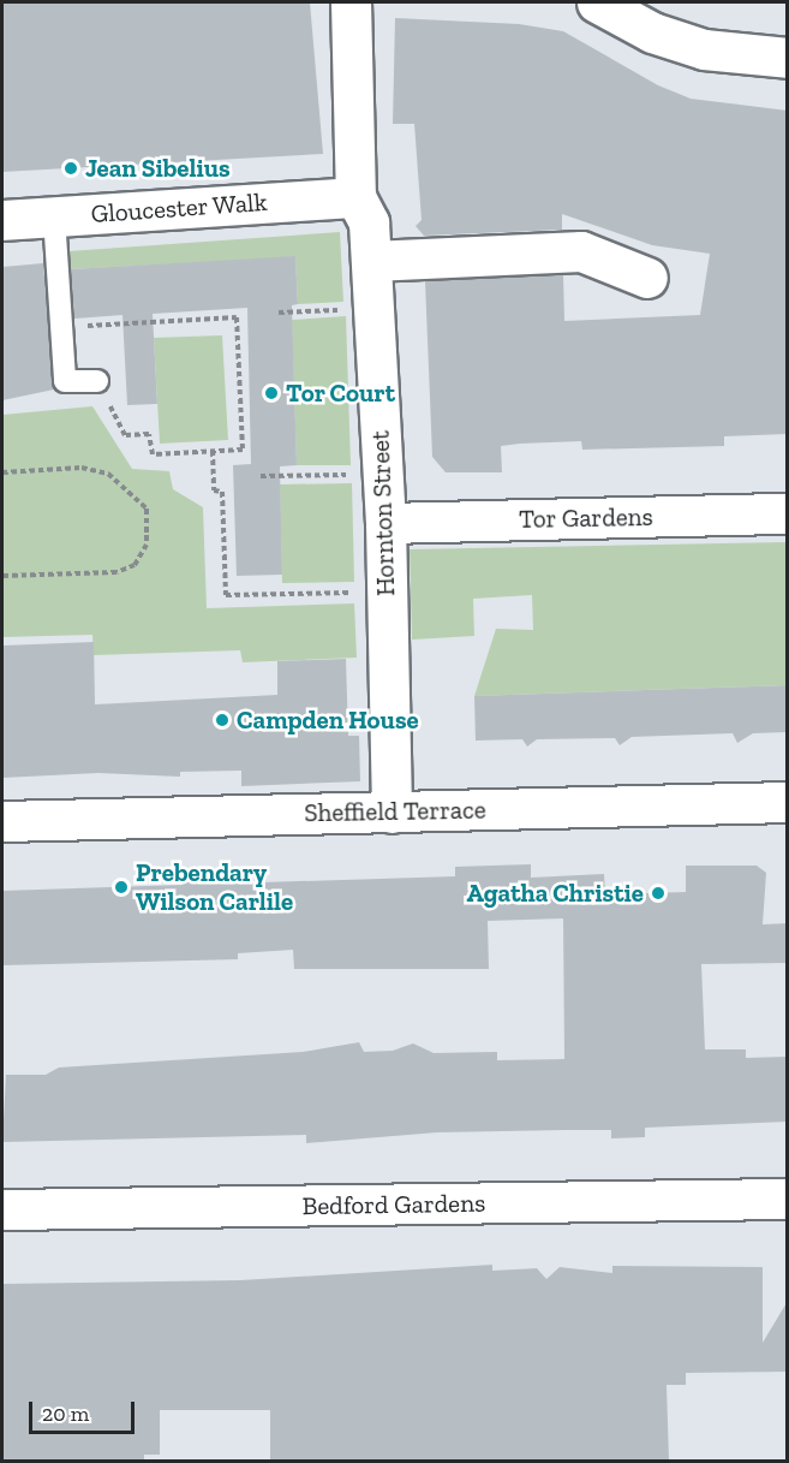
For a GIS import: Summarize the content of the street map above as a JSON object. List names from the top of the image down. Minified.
{"streets":{"street":["Gloucester Walk","Hornton Street","Tor Gardens","Sheffield Terrace","Bedford Gardens"]},"crossings":[["Gloucester Walk","Hornton Street"],["Hornton Street","Tor Gardens"],["Hornton Street","Sheffield Terrace"]],"places":["Jean Sibelius","Tor Court","Campden House","Prebendary Wilson Carlile","Agatha Christie"],"scale_bar":"20 m"}
